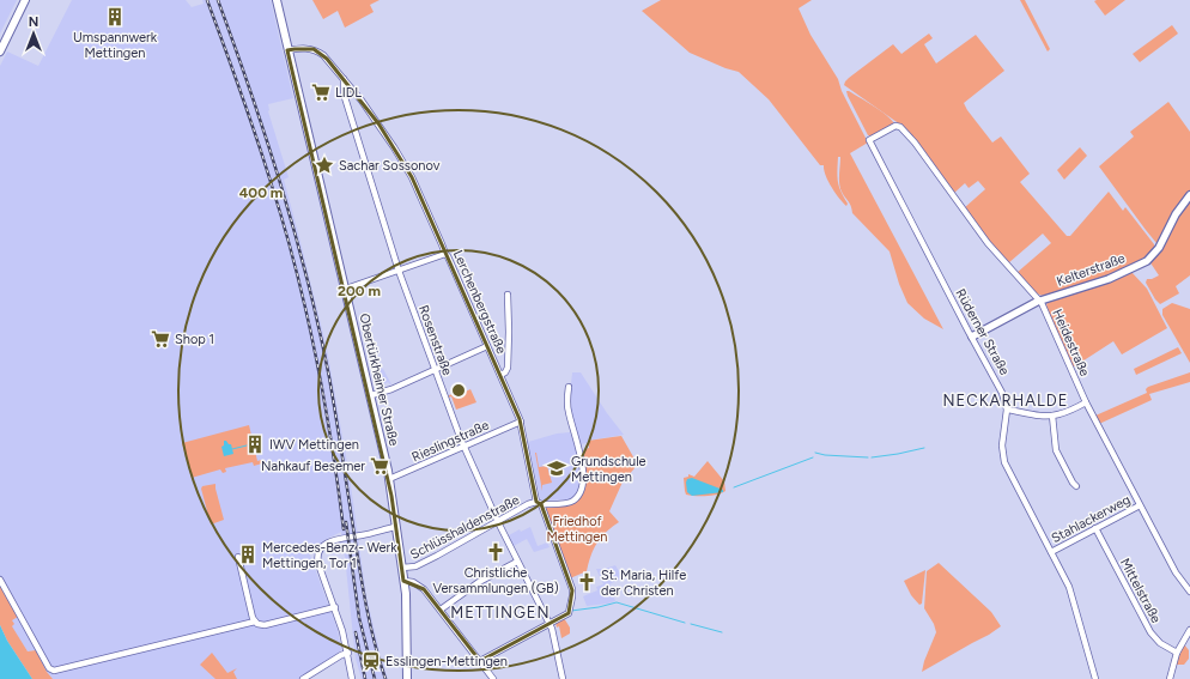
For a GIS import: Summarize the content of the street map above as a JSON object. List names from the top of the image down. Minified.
{"streets":{"main road":["Obertürkheimer Straße"],"street":["Kelterstraße","Lerchenbergstraße","Rüderner Straße","Rosenstraße","Heidestraße","Rieslingstraße","Stahlackerweg","Schlüsshaldenstraße","Mittelstraße"]},"crossings":[["Kelterstraße","Rüderner Straße"],["Kelterstraße","Heidestraße"],["Lerchenbergstraße","Rosenstraße"],["Lerchenbergstraße","Obertürkheimer Straße"],["Lerchenbergstraße","Rieslingstraße"],["Lerchenbergstraße","Schlüsshaldenstraße"],["Rüderner Straße","Heidestraße"],["Rüderner Straße","Stahlackerweg"],["Rosenstraße","Rieslingstraße"],["Rosenstraße","Schlüsshaldenstraße"],["Heidestraße","Stahlackerweg"],["Obertürkheimer Straße","Rieslingstraße"],["Obertürkheimer Straße","Schlüsshaldenstraße"],["Stahlackerweg","Mittelstraße"]],"districts":["NECKARHALDE","METTINGEN"],"parks":["Friedhof Mettingen"],"places":{"building":["Umspannwerk Mettingen","IWV Mettingen","Mercedes-Benz - Werk Mettingen, Tor 1"],"supermarket":["LIDL","Shop 1","Nahkauf Besemer"],"place":["Sachar Sossonov"],"school or university":["Grundschule Mettingen"],"church":["Christliche Versammlungen (GB)","St. Maria, Hilfe der Christen"],"station":["Esslingen-Mettingen"]},"north":"top","rings":["400 m","200 m"]}
